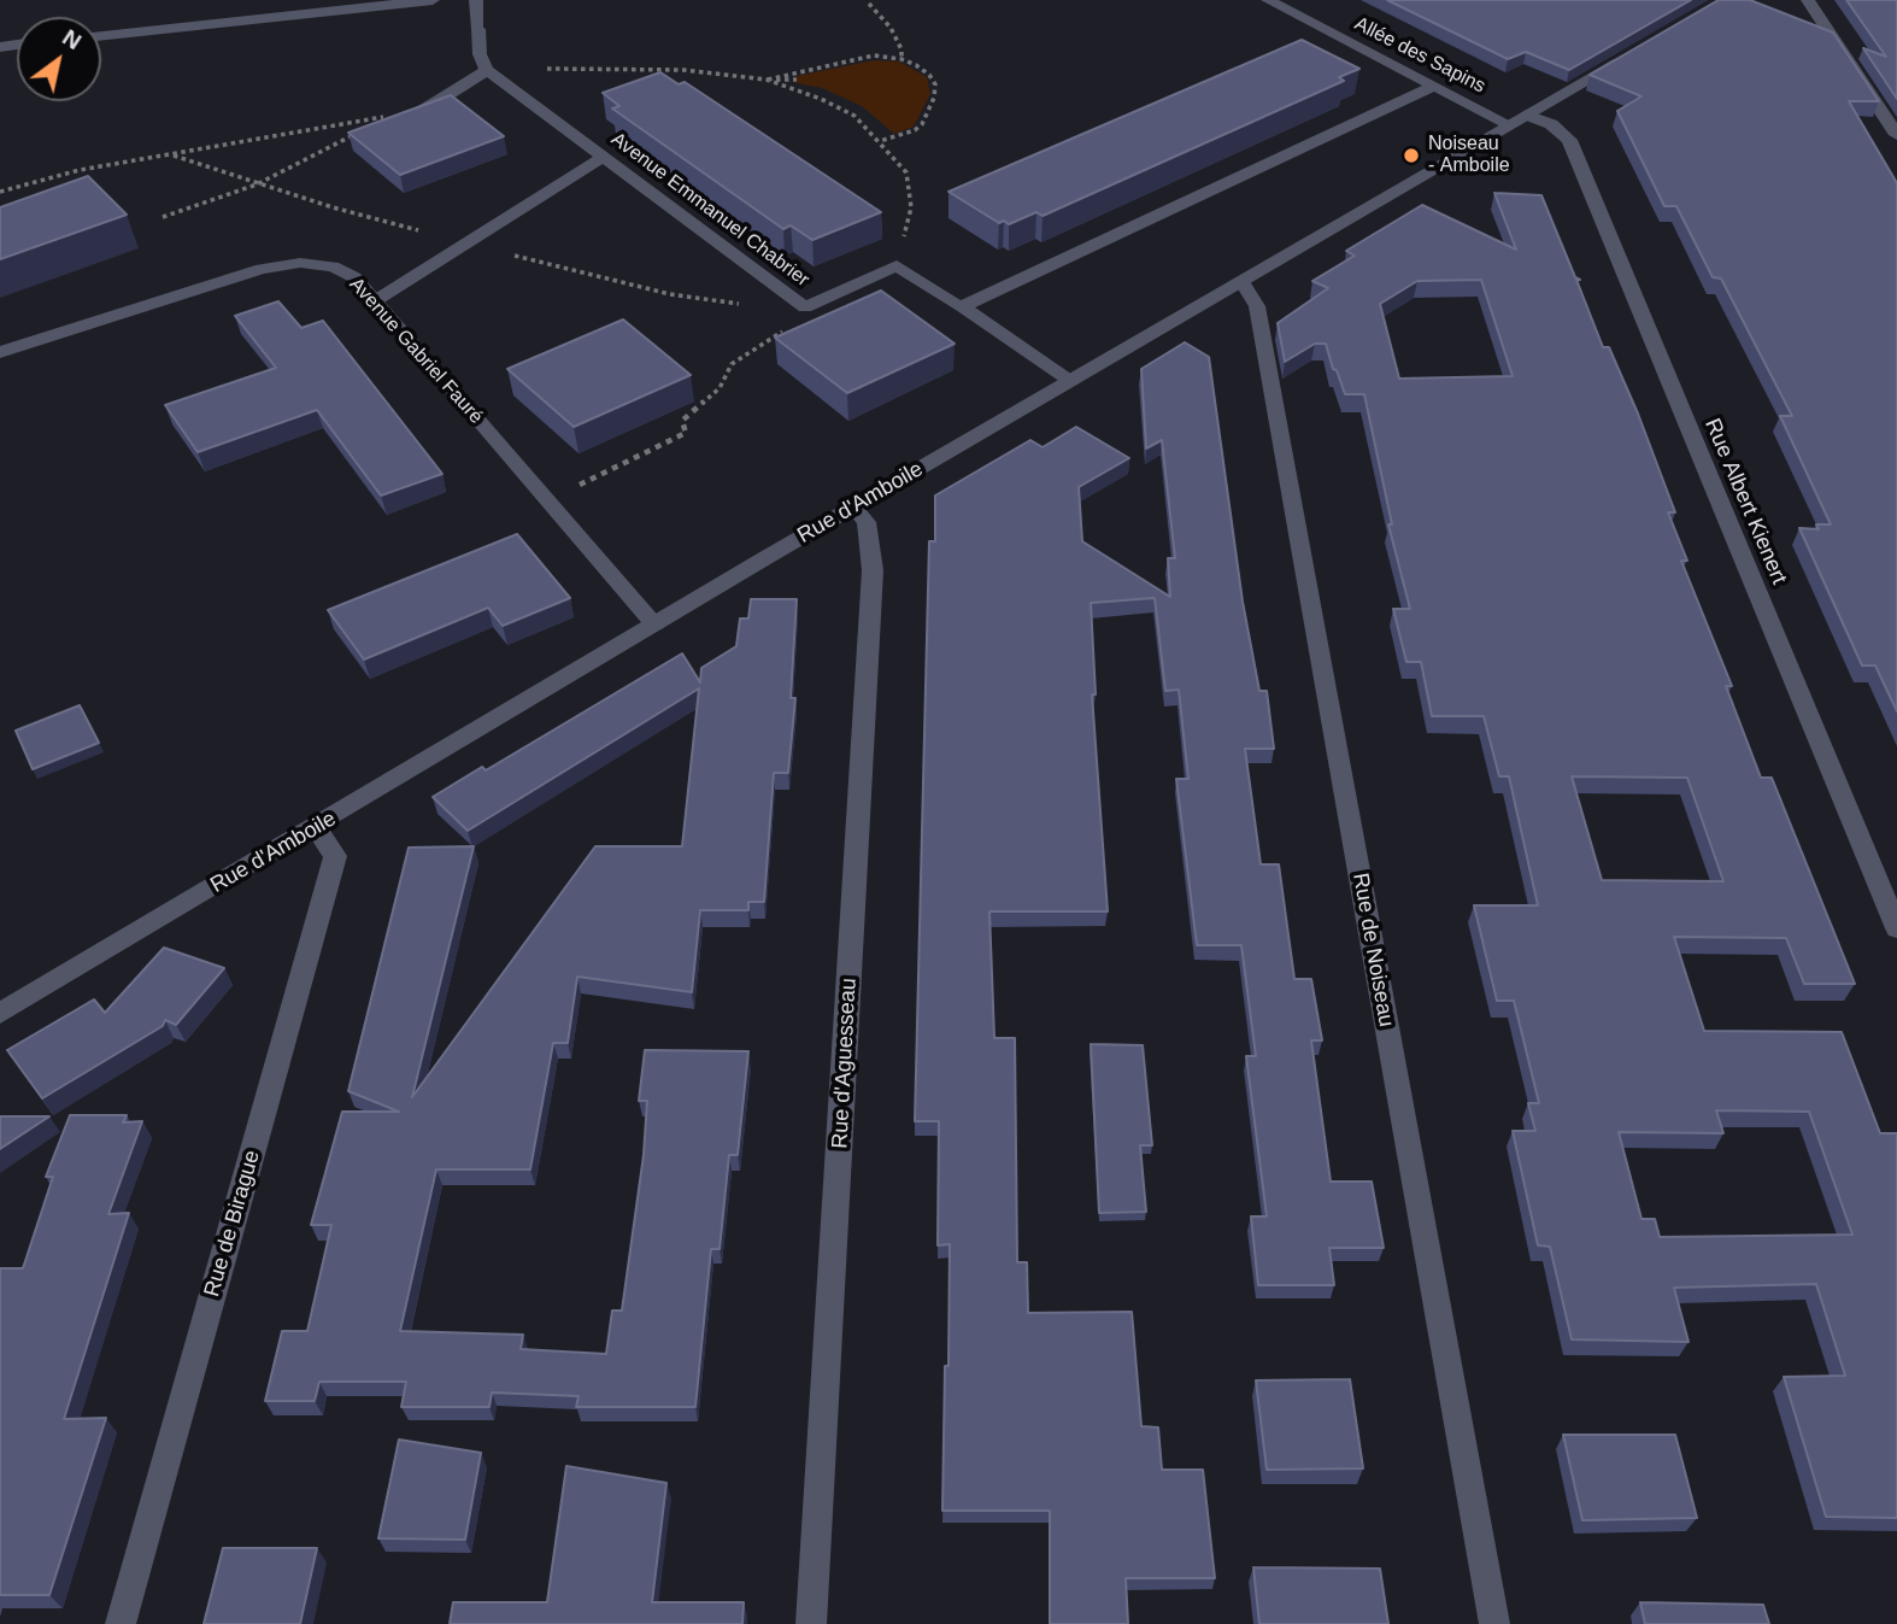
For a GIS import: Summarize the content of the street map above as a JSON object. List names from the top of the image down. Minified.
{"streets":{"street":["Allée des Sapins","Avenue Emmanuel Chabrier","Avenue Gabriel Fauré","Rue Albert Kienert","Rue d'Amboile","Rue de Noiseau","Rue d'Aguesseau","Rue de Birague"]},"crossings":[["Allée des Sapins","Rue Albert Kienert"],["Allée des Sapins","Rue d'Amboile"],["Avenue Gabriel Fauré","Rue d'Amboile"],["Rue Albert Kienert","Rue d'Amboile"],["Rue d'Amboile","Rue de Noiseau"],["Rue d'Amboile","Rue d'Aguesseau"],["Rue d'Amboile","Rue de Birague"]],"places":["Noiseau - Amboile"],"north":"top right"}
